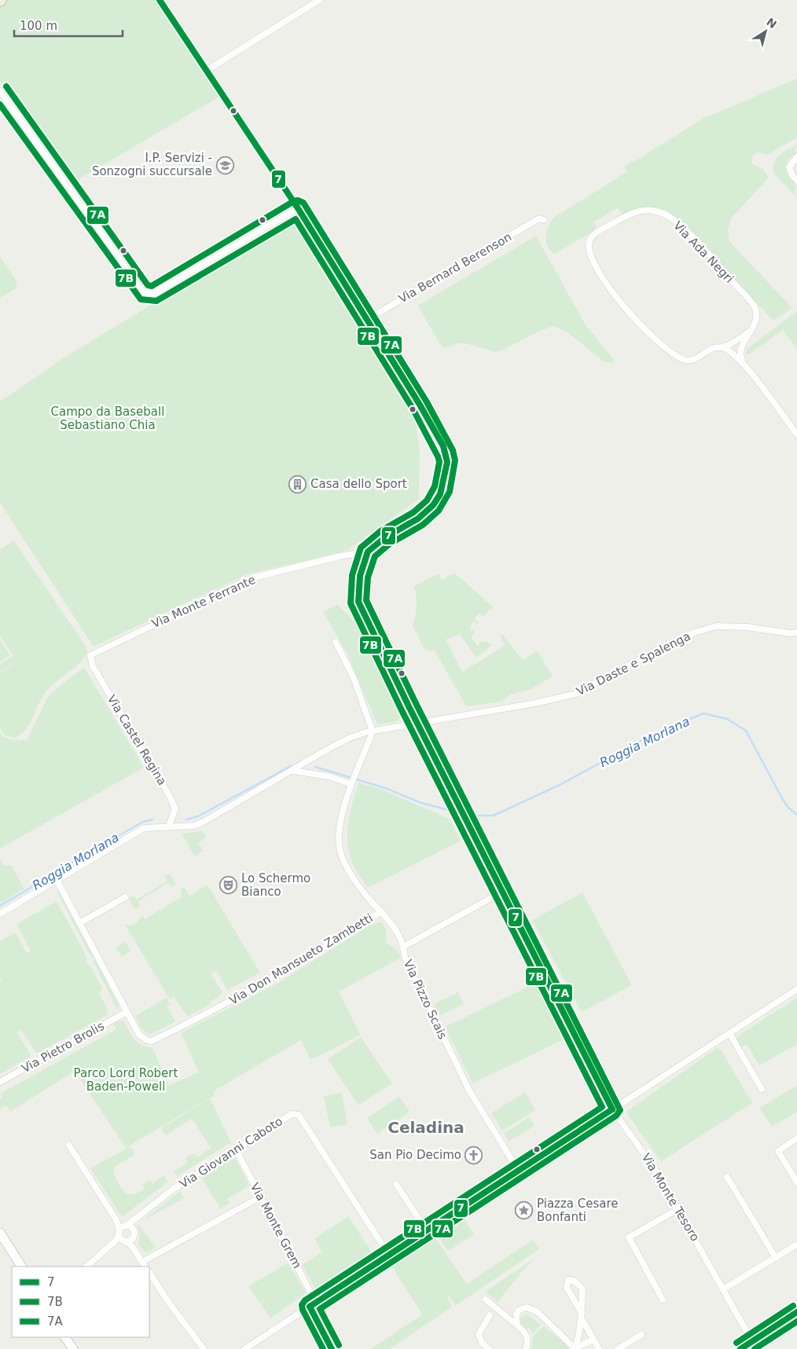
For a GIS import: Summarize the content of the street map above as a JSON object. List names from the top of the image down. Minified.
{"streets":{"street":["Via Ada Negri","Via Bernard Berenson","Via Monte Ferrante","Via Daste e Spalenga","Via Castel Regina","Via Don Mansueto Zambetti","Via Pizzo Scais","Via Pietro Brolis","Via Giovanni Caboto","Via Monte Tesoro","Via Monte Grem"]},"crossings":[["Via Monte Ferrante","Via Castel Regina"],["Via Monte Ferrante","Via Monte Tesoro"],["Via Daste e Spalenga","Via Castel Regina"],["Via Daste e Spalenga","Via Monte Tesoro"],["Via Don Mansueto Zambetti","Via Pizzo Scais"],["Via Don Mansueto Zambetti","Via Pietro Brolis"],["Via Giovanni Caboto","Via Monte Grem"]],"districts":["Celadina"],"water":["Roggia Morlana"],"parks":["Campo da Baseball Sebastiano Chia","Parco Lord Robert Baden-Powell"],"places":{"school or university":["I.P. Servizi - Sonzogni succursale"],"building":["Casa dello Sport"],"theatre":["Lo Schermo Bianco"],"church":["San Pio Decimo"],"place":["Piazza Cesare Bonfanti"]},"lines":["transit line 7","transit line 7A","transit line 7B"],"legend":["7","7B","7A"],"scale_bar":"100 m","north":"top right"}
